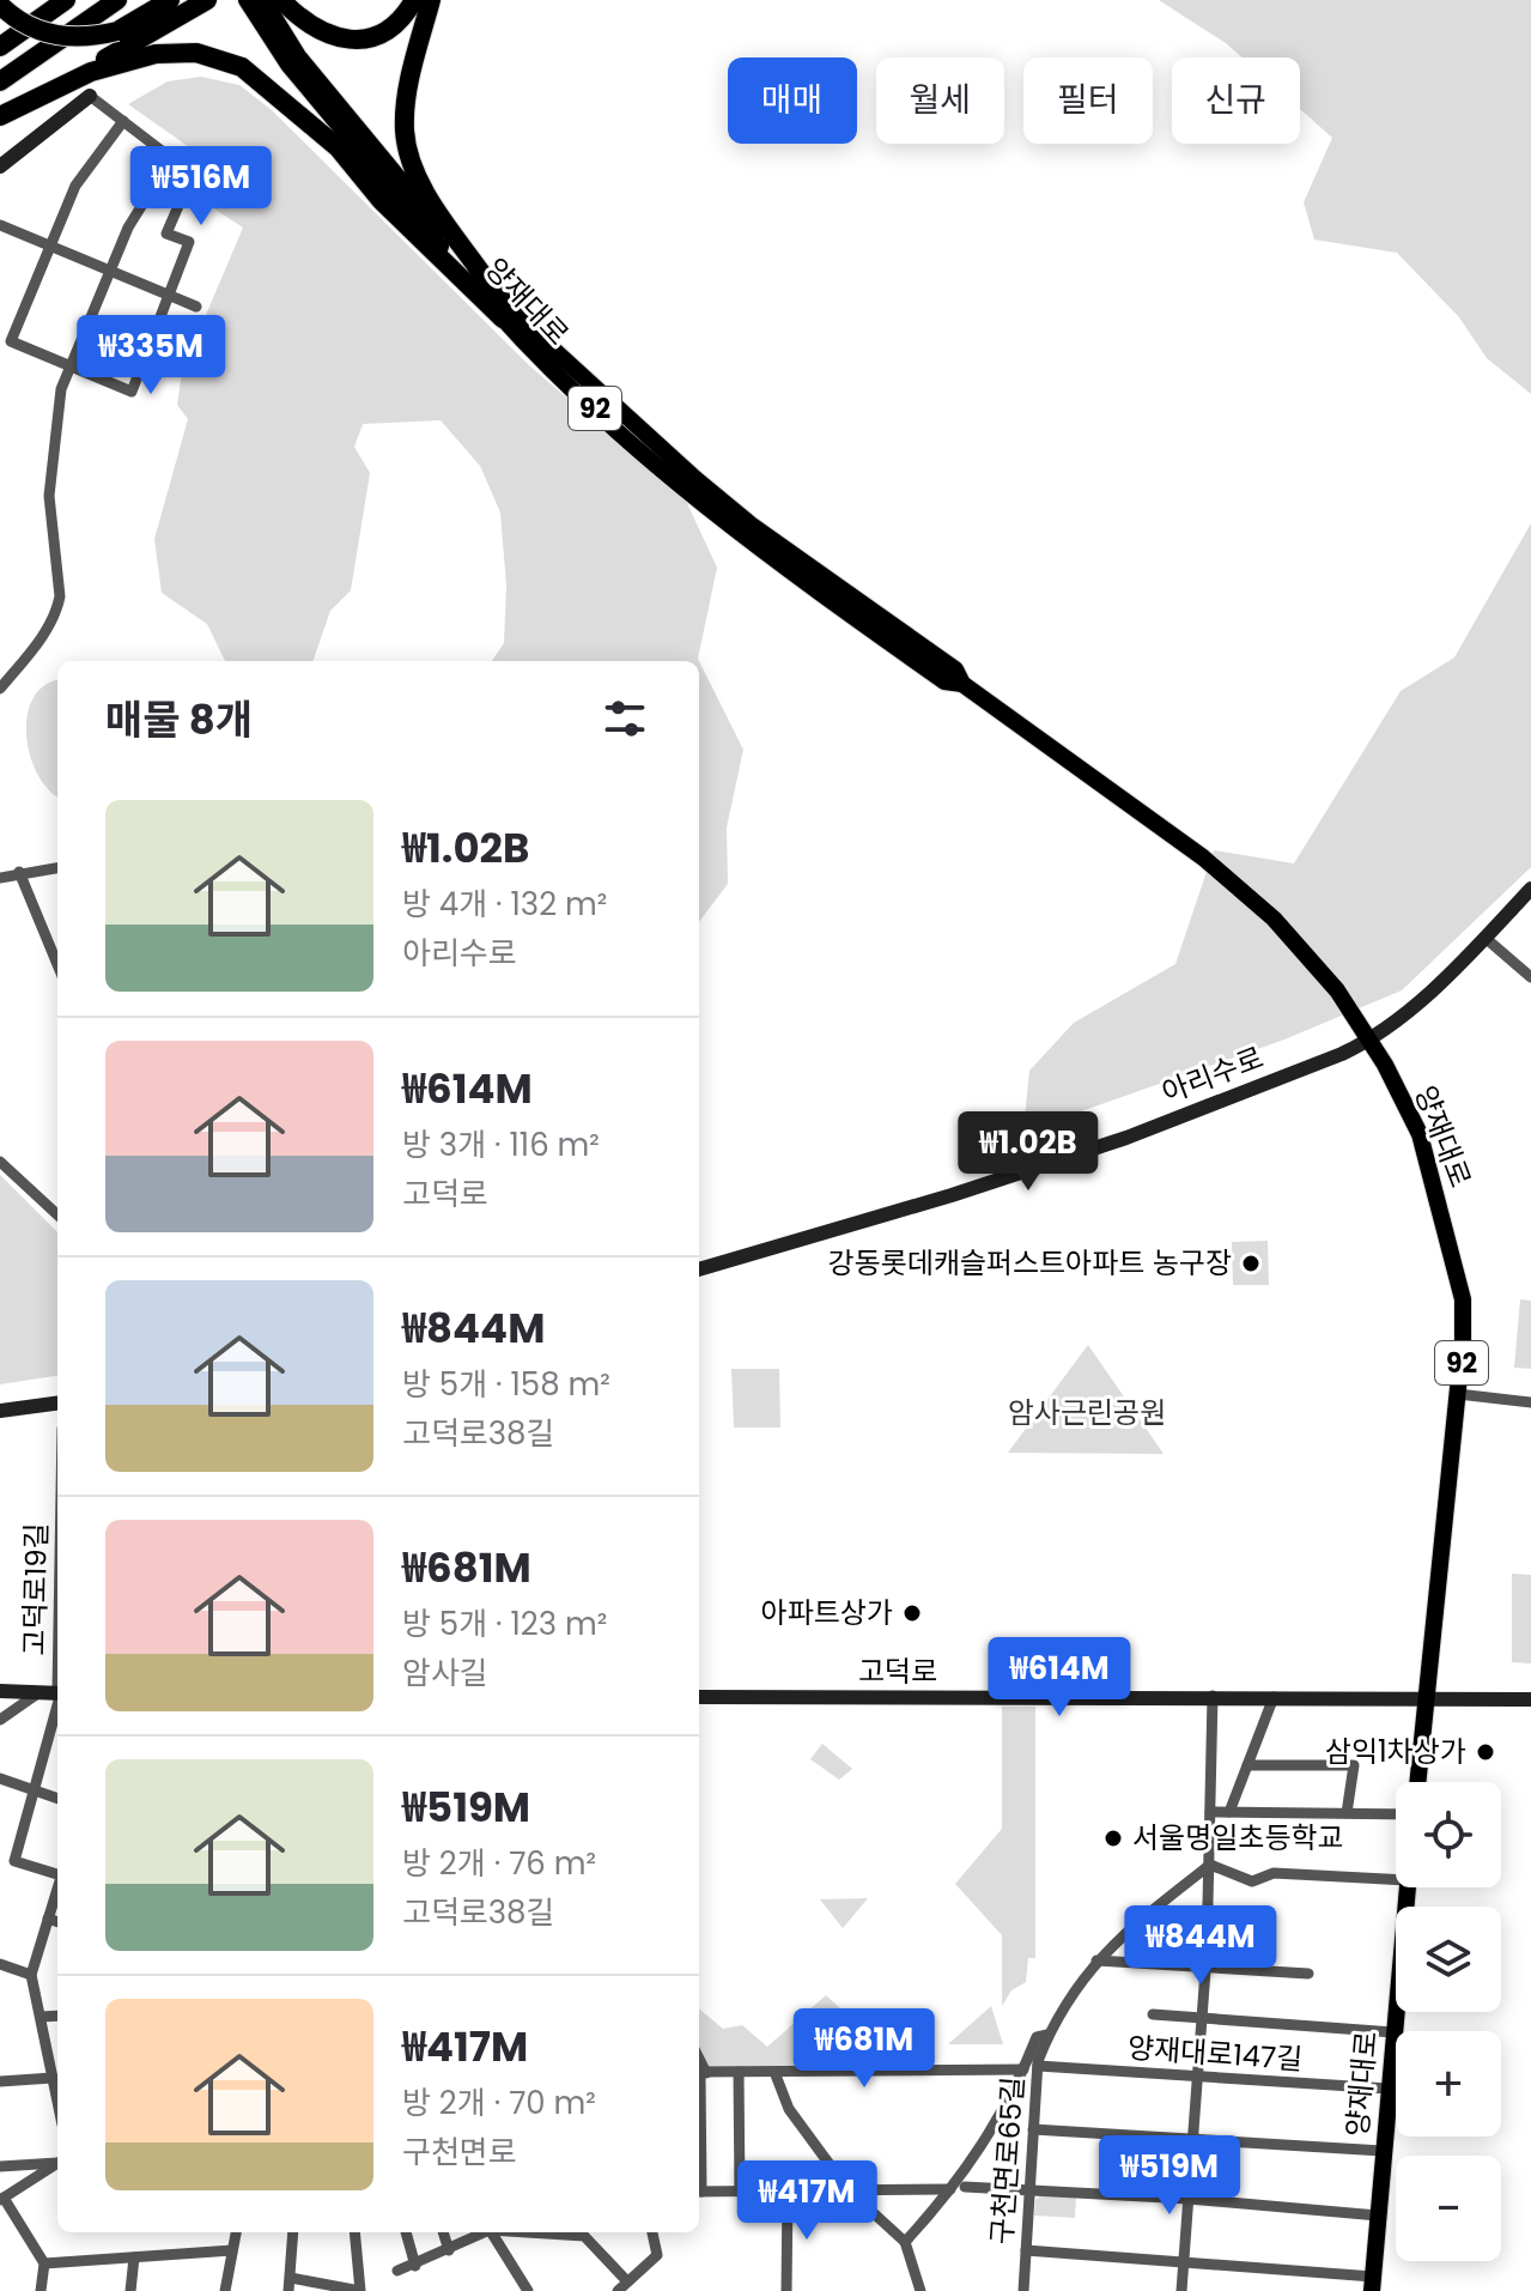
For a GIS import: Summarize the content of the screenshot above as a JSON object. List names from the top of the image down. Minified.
{"streets":{"main road":["양재대로","92","아리수로","고덕로"],"street":["고덕로19길","양재대로147길","구천면로65길"]},"crossings":[["양재대로","아리수로"],["양재대로","고덕로"],["양재대로","양재대로147길"],["양재대로147길","구천면로65길"]],"parks":["암사근린공원"],"places":["강동롯데캐슬퍼스트아파트 농구장","아파트상가","삼익1차상가","서울명일초등학교"],"page":{"chip":["매매","월세","필터","신규"],"price":["₩516M","₩335M","₩1.02B","₩614M","₩844M","₩681M","₩519M","₩417M"],"heading":"매물 8개","list":[{"name":"₩1.02B","note":"방 4개 · 132 m² · 아리수로"},{"name":"₩614M","note":"방 3개 · 116 m² · 고덕로"},{"name":"₩844M","note":"방 5개 · 158 m² · 고덕로38길"},{"name":"₩681M","note":"방 5개 · 123 m² · 암사길"},{"name":"₩519M","note":"방 2개 · 76 m² · 고덕로38길"},{"name":"₩417M","note":"방 2개 · 70 m² · 구천면로"}],"map_buttons":["+","−"]}}
